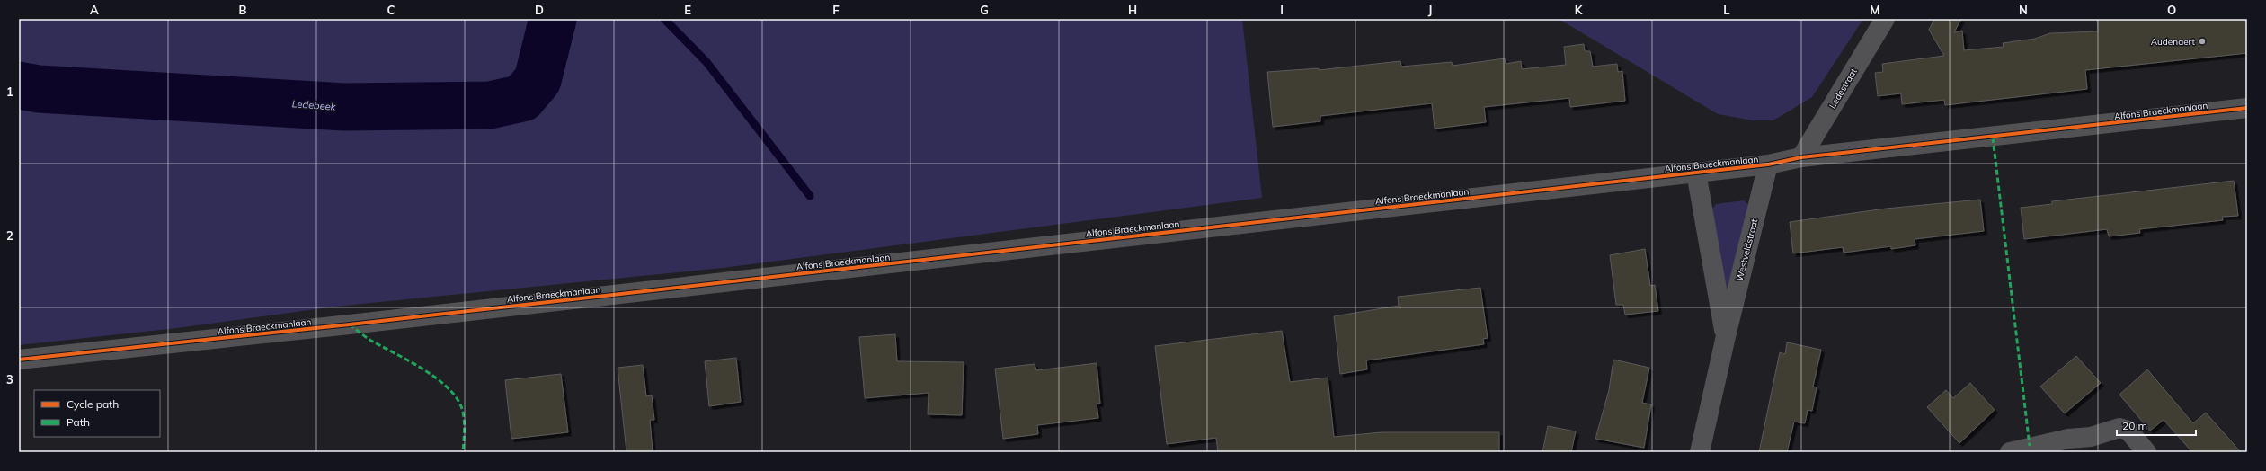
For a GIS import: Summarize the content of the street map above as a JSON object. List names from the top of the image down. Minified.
{"streets":{"street":["Ledestraat","Alfons Braeckmanlaan","Westveldstraat"]},"crossings":[["Ledestraat","Alfons Braeckmanlaan"],["Alfons Braeckmanlaan","Westveldstraat"]],"water":["Ledebeek"],"places":["Audenaert"],"legend":["Cycle path","Path"],"scale_bar":"20 m","grid":{"columns":["A","B","C","D","E","F","G","H","I","J","K","L","M","N","O"],"rows":["1","2","3"]}}
